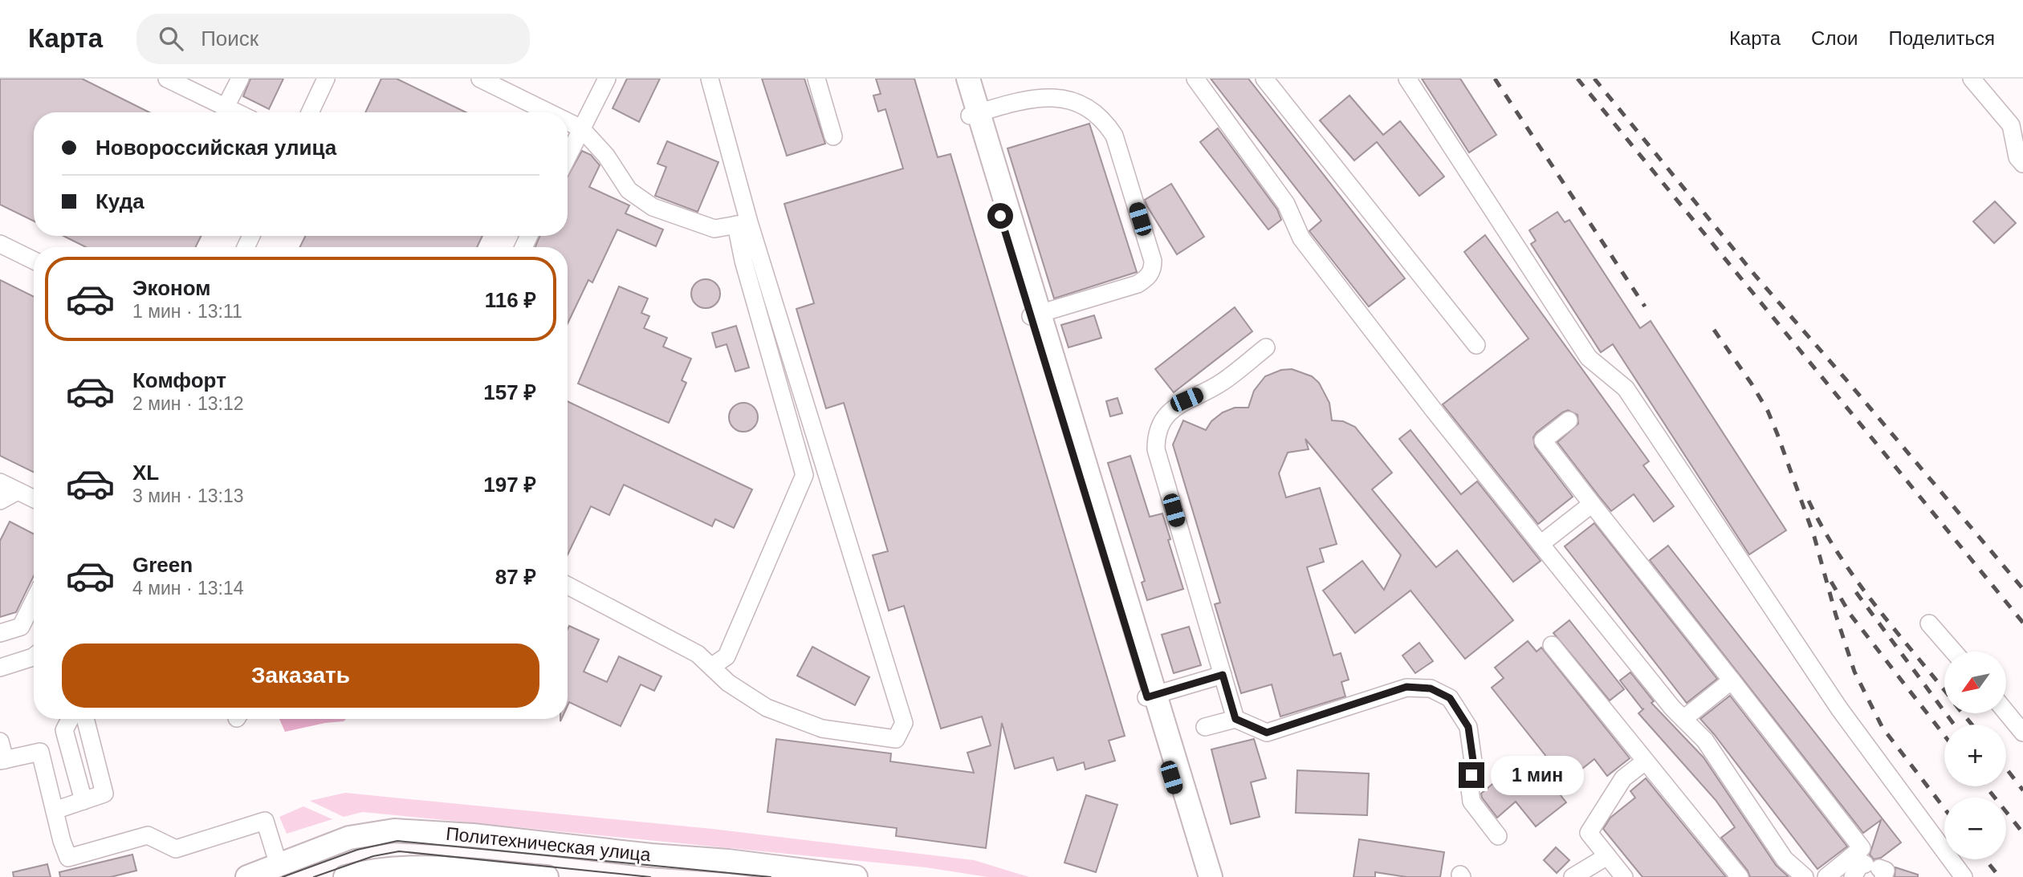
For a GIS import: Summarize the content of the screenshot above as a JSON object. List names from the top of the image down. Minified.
{"streets":{"main road":["Политехническая улица"]},"north":"bottom left","page":{"header":"Карта","search":"Поиск","nav":["Карта","Слои","Поделиться"],"banner":["Новороссийская улица","Куда"],"list":[{"name":"Эконом","note":"1 мин · 13:11","value":"116 ₽"},{"name":"Комфорт","note":"2 мин · 13:12","value":"157 ₽"},{"name":"XL","note":"3 мин · 13:13","value":"197 ₽"},{"name":"Green","note":"4 мин · 13:14","value":"87 ₽"}],"buttons":"Заказать","map_buttons":["+","−"],"bubble":"1 мин"}}
